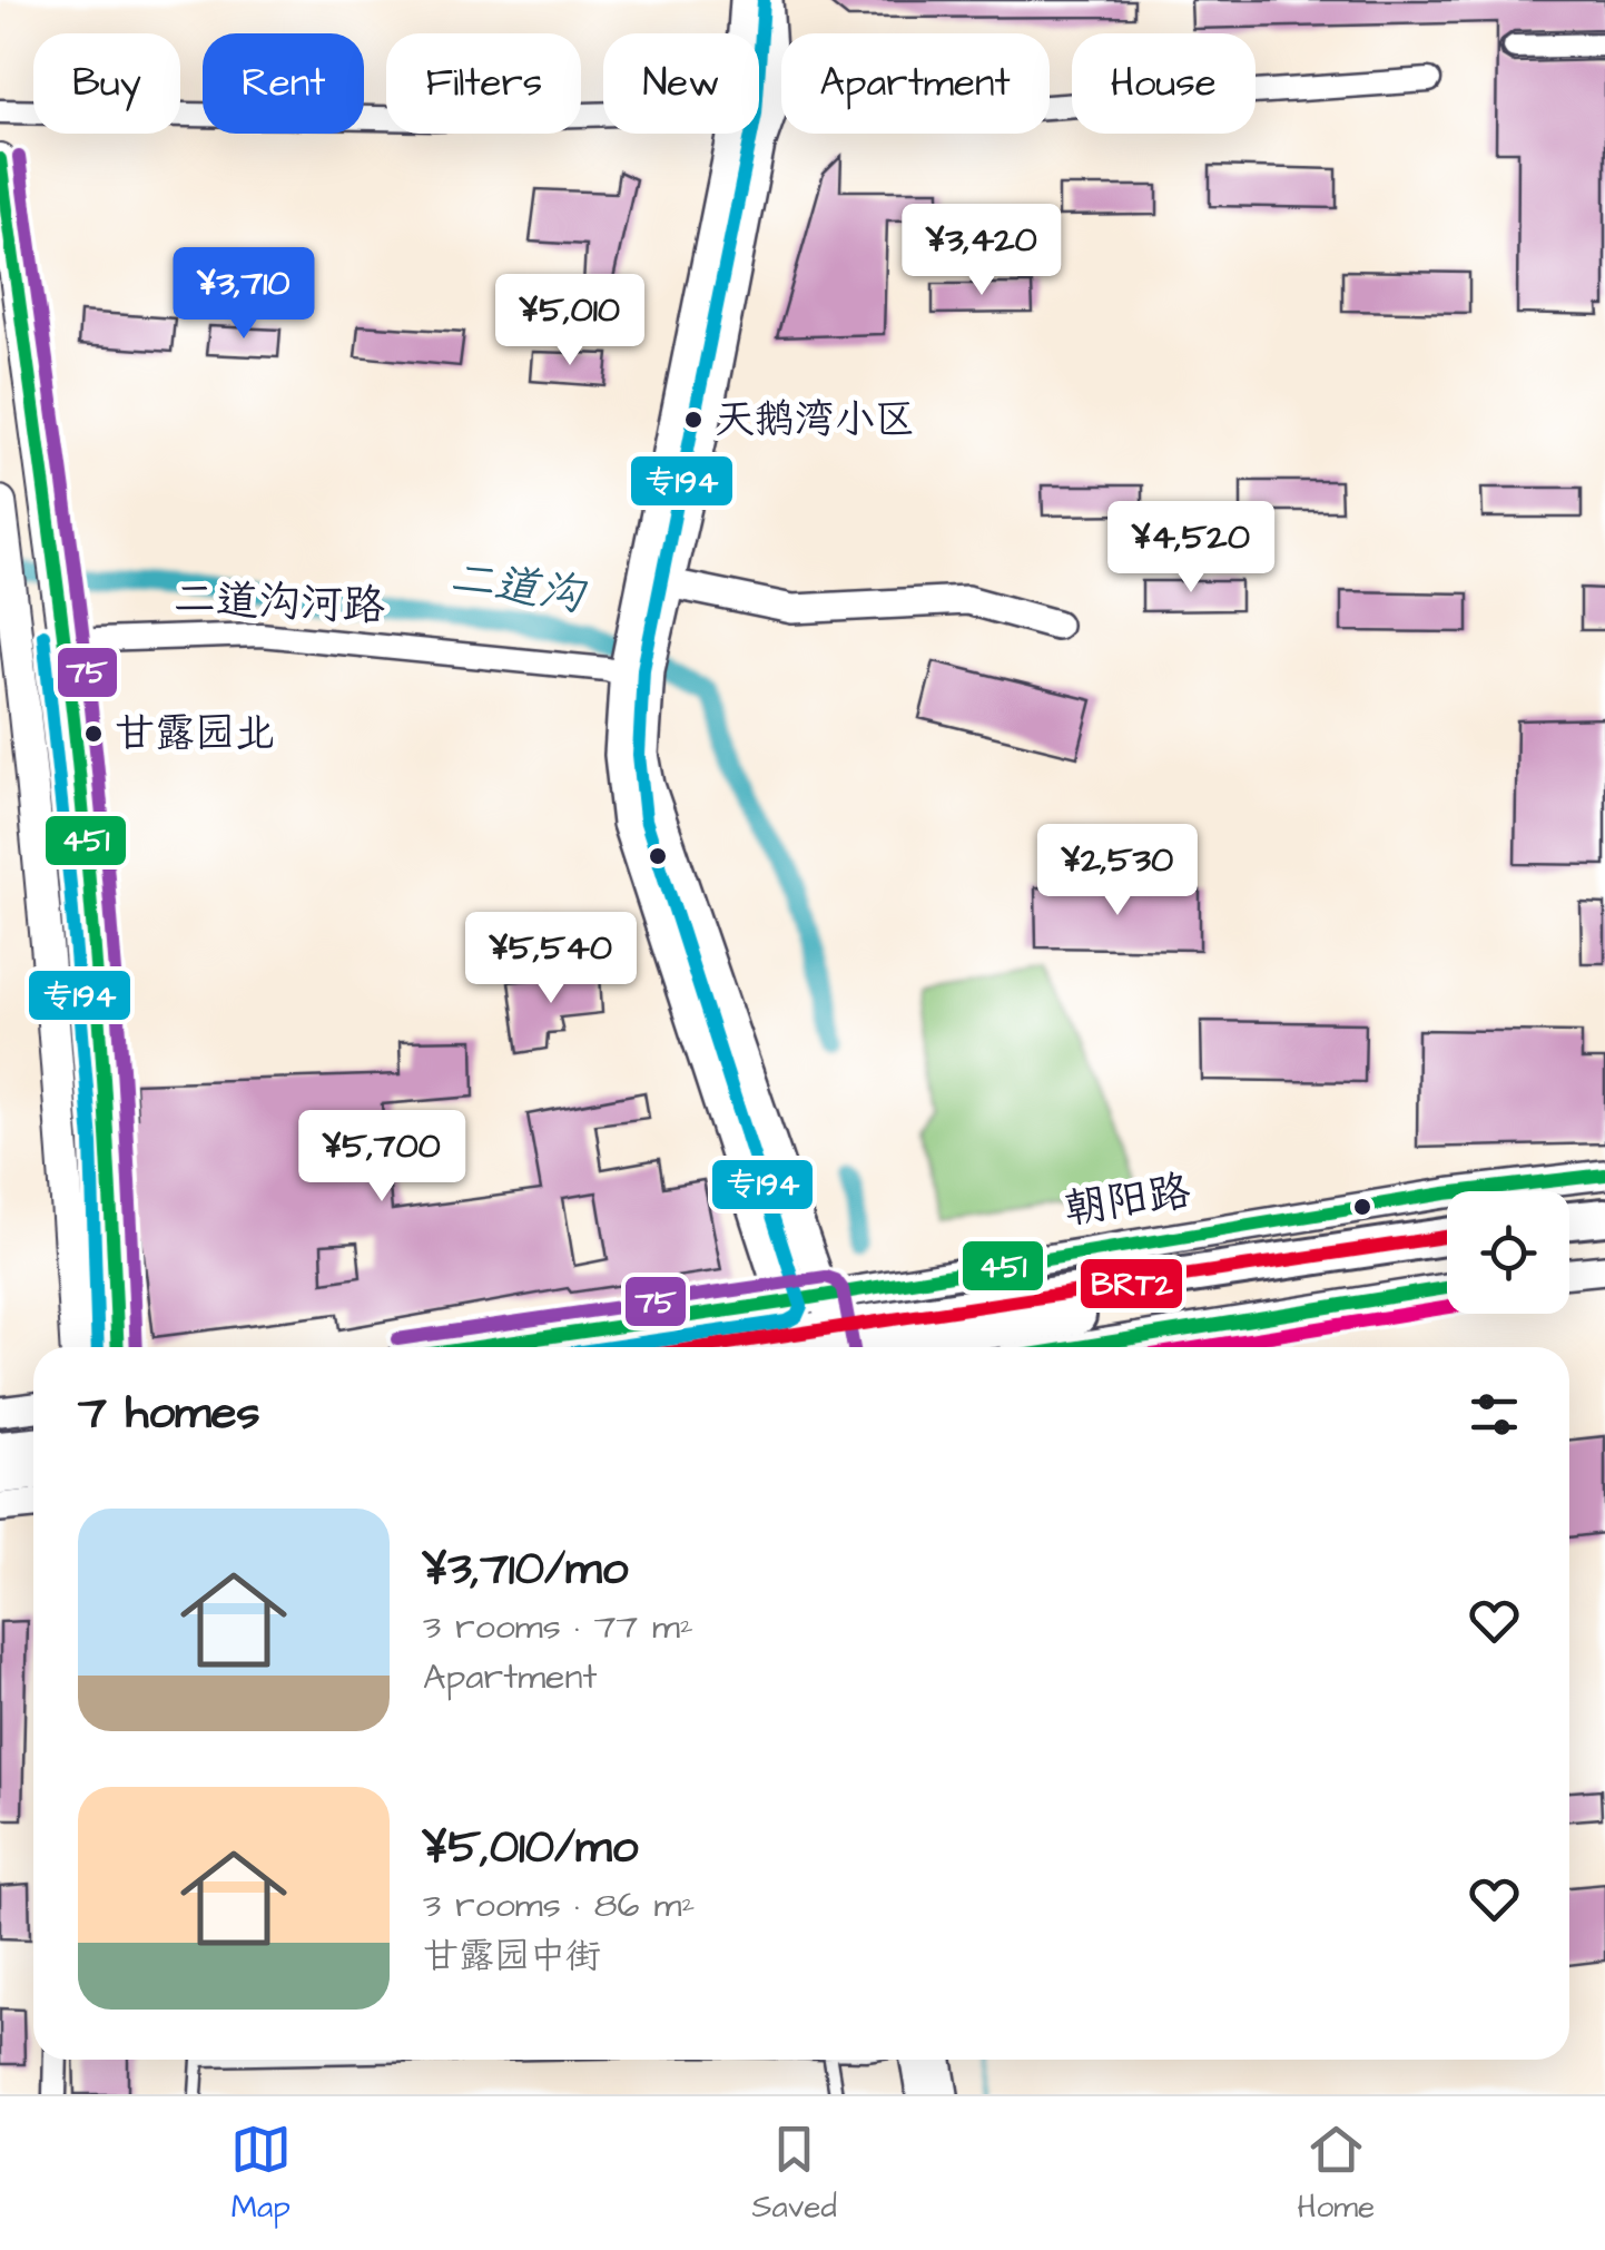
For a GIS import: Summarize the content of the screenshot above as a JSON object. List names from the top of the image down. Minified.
{"streets":{"highway":["朝阳路"],"street":["二道沟河路"]},"water":["二道沟"],"places":["天鹅湾小区","甘露园北"],"lines":["transit line 专194","transit line 75","transit line 451","transit line BRT2"],"page":{"chip":["Buy","Rent","Filters","New","Apartment","House"],"price":["¥3,420","¥3,710","¥5,010","¥4,520","¥2,530","¥5,540","¥5,700"],"heading":"7 homes","list":[{"name":"¥3,710/mo","note":"3 rooms · 77 m² · Apartment"},{"name":"¥5,010/mo","note":"3 rooms · 86 m² · 甘露园中街"}],"tabs":["Map","Saved","Home"]}}
